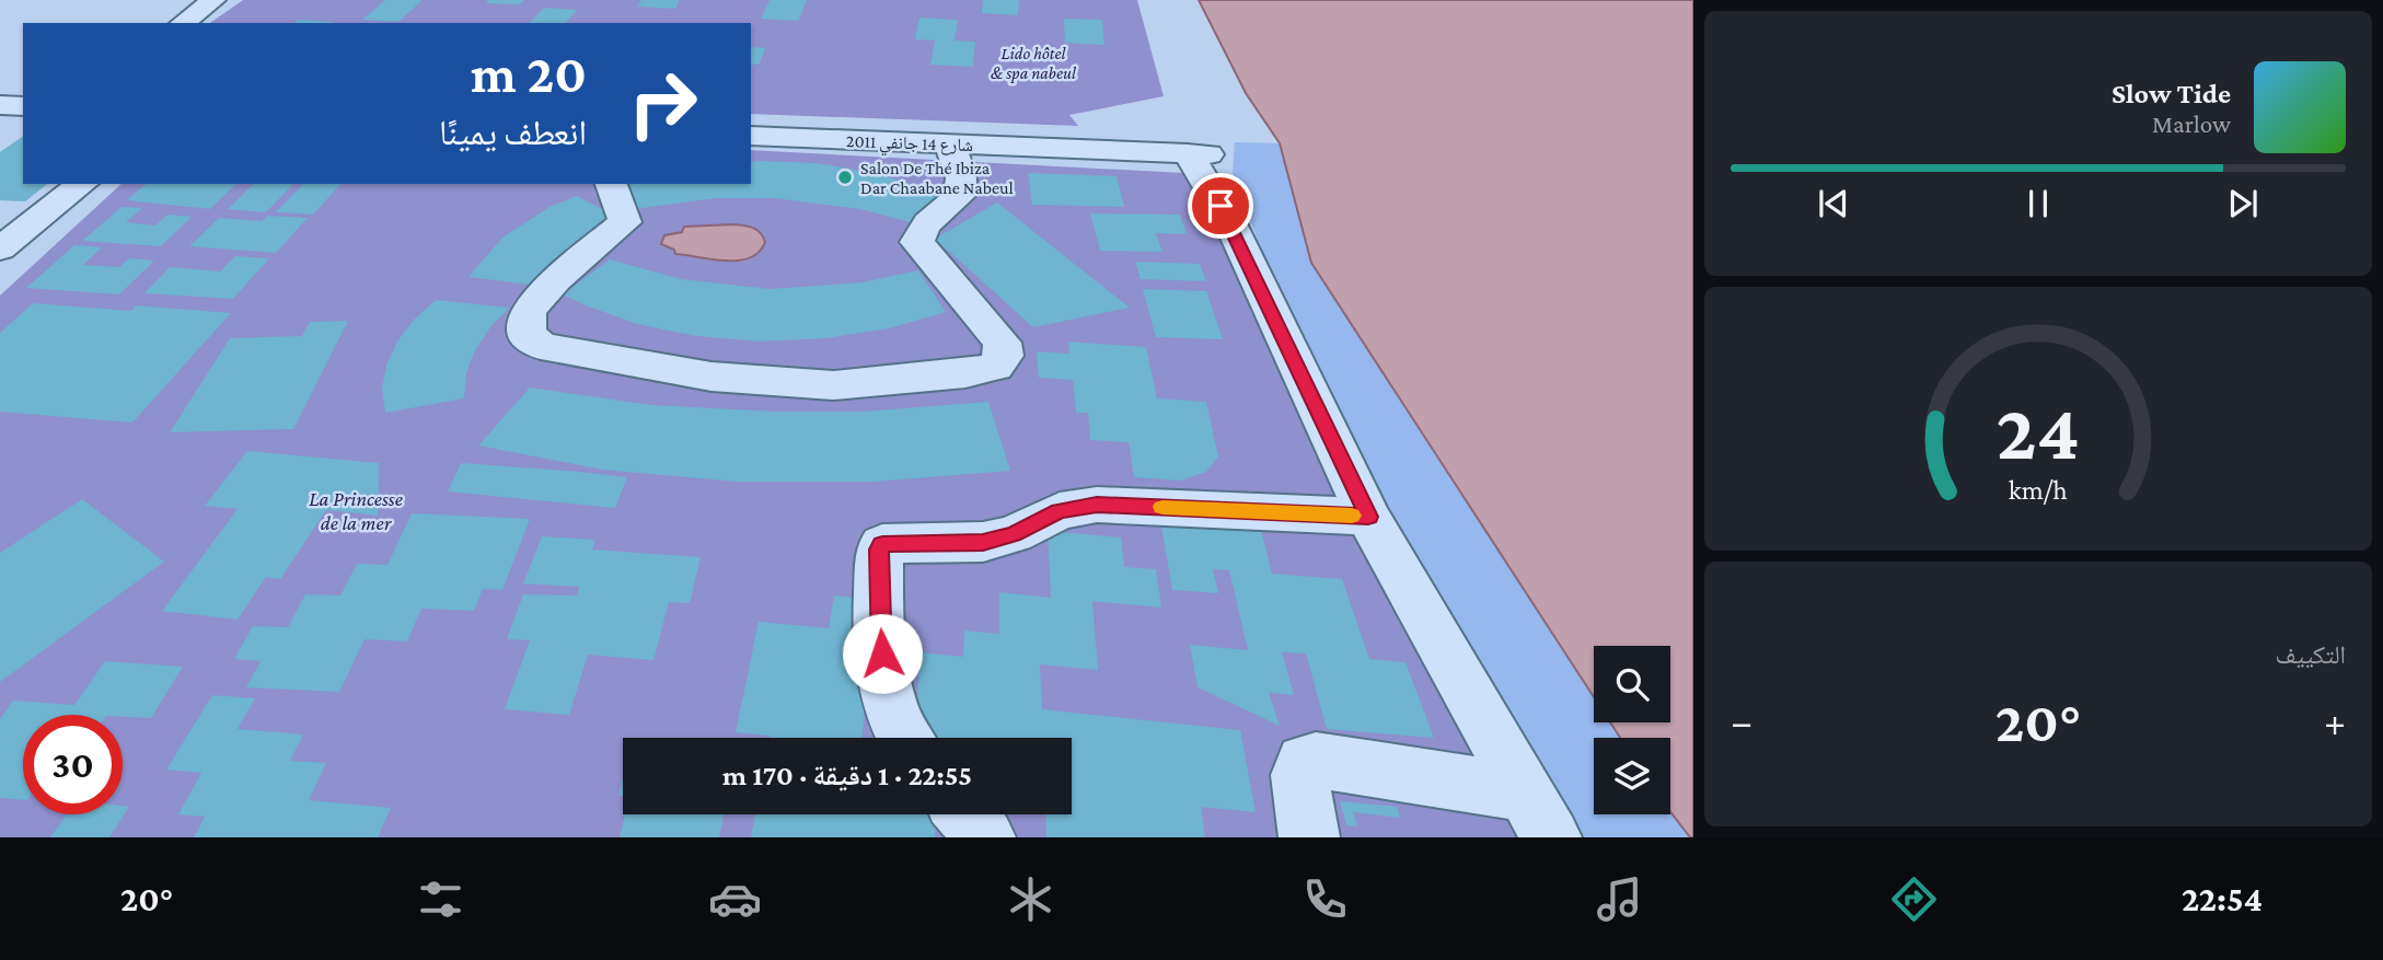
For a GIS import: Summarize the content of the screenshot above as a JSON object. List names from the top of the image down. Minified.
{"streets":{"street":["شارع 14 جانفي 2011"]},"parks":["Lido hôtel & spa nabeul","La Princesse de la mer"],"places":["Salon De Thé Ibiza Dar Chaabane Nabeul"],"page":{"turn":["20 m","انعطف يمينًا"],"song":["Slow Tide","Marlow"],"tile":"التكييف","heat":["−","20°","+"],"limit":"30","trip":"22:55 · 1 دقيقة · 170 m","tabs":["22:54","20°"],"gauge":["24","km/h"]}}
